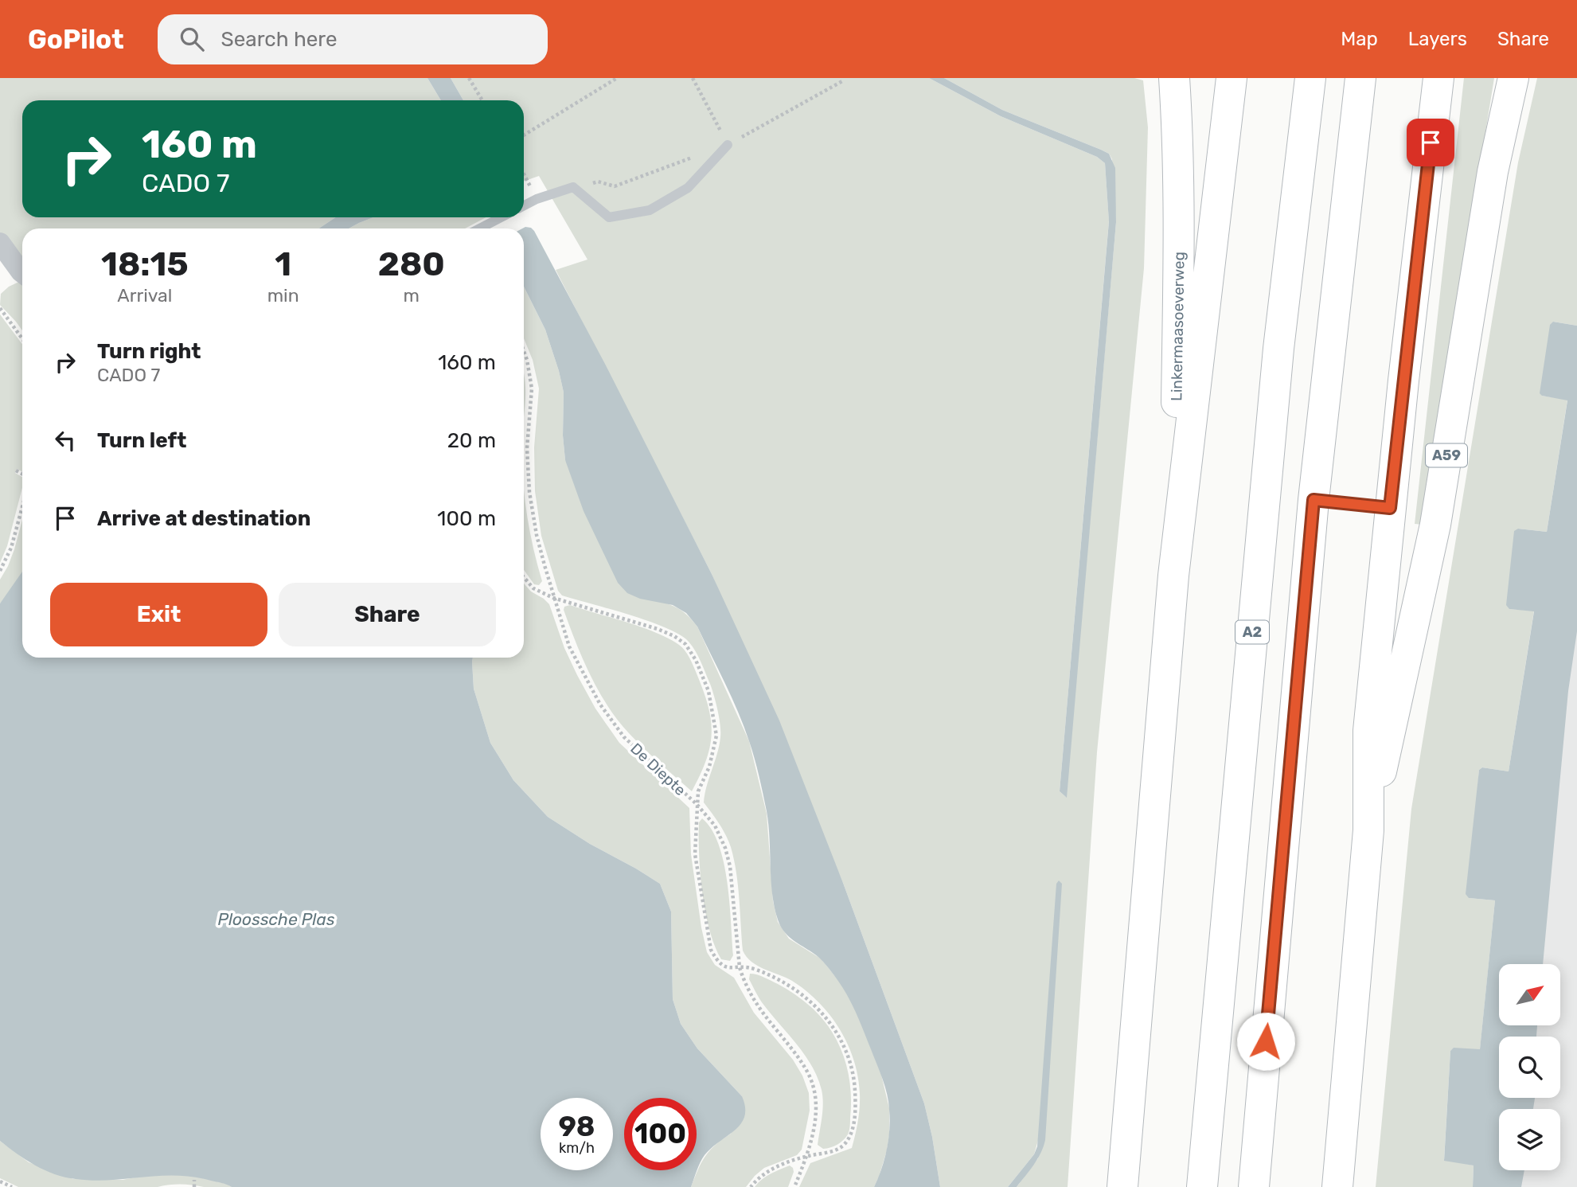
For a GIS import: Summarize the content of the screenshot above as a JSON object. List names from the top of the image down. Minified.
{"streets":{"highway":["Linkermaasoeverweg","A59","A2"],"path":["De Diepte"]},"water":["Ploossche Plas"],"north":"top right","page":{"header":"GoPilot","search":"Search here","nav":["Map","Layers","Share"],"turn":["160 m","CADO 7"],"eta":["18:15","Arrival","1","min","280","m"],"list":[{"name":"Turn right","note":"CADO 7","value":"160 m"},{"name":"Turn left","value":"20 m"},{"name":"Arrive at destination","value":"100 m"}],"buttons":["Exit","Share"],"speed":"98 km/h","limit":"100"}}
